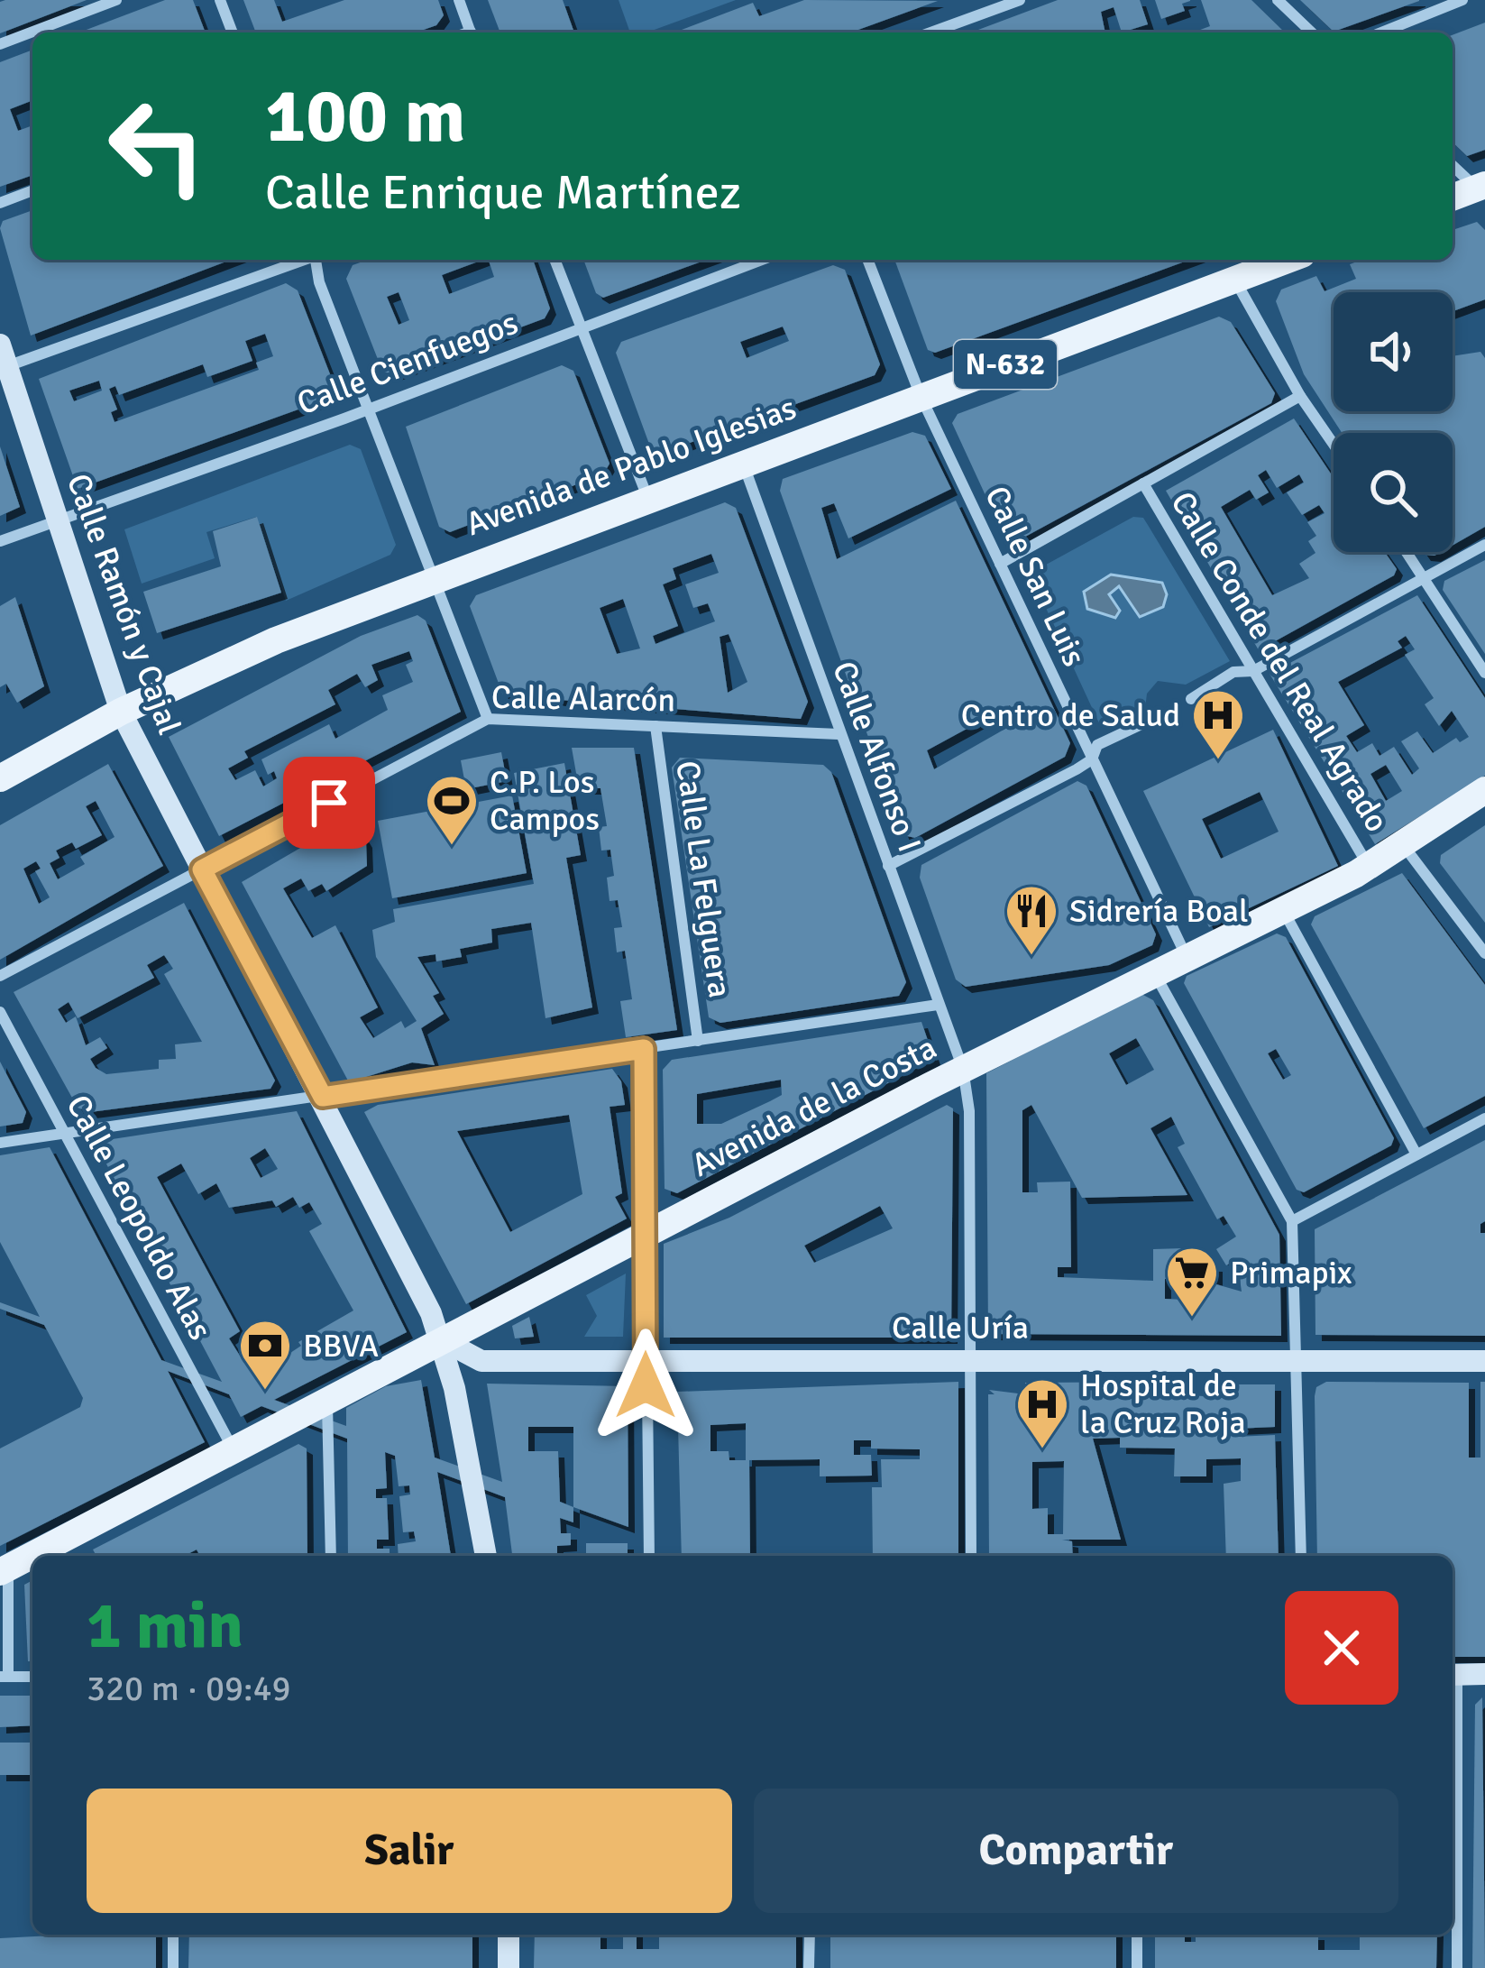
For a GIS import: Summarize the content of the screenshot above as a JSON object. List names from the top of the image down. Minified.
{"streets":{"main road":["N-632","Avenida de Pablo Iglesias","Avenida de la Costa"],"street":["Calle Cienfuegos","Calle San Luis","Calle Ramón y Cajal","Calle Conde del Real Agrado","Calle Alarcón","Calle Alfonso I","Calle La Felguera","Calle Leopoldo Alas","Calle Uría"]},"crossings":[["Calle Cienfuegos","Calle Ramón y Cajal"],["Avenida de Pablo Iglesias","Calle San Luis"],["Avenida de Pablo Iglesias","Calle Ramón y Cajal"],["Avenida de Pablo Iglesias","Calle Alfonso I"],["Calle San Luis","Avenida de la Costa"],["Calle Ramón y Cajal","Calle Alarcón"],["Calle Ramón y Cajal","Avenida de la Costa"],["Calle Ramón y Cajal","Calle Uría"],["Calle Conde del Real Agrado","Avenida de la Costa"],["Calle Alarcón","Calle Alfonso I"],["Calle Alarcón","Calle La Felguera"],["Calle Alfonso I","Avenida de la Costa"],["Calle Alfonso I","Calle Uría"],["Avenida de la Costa","Calle Leopoldo Alas"],["Avenida de la Costa","Calle Uría"]],"places":{"hospital":["Centro de Salud","Hospital de la Cruz Roja"],"sports":["C.P. Los Campos"],"restaurant":["Sidrería Boal"],"supermarket":["Primapix"],"bank":["BBVA"]},"page":{"turn":["100 m","Calle Enrique Martínez"],"heading":["1 min","320 m · 09:49"],"buttons":["Salir","Compartir"]}}
